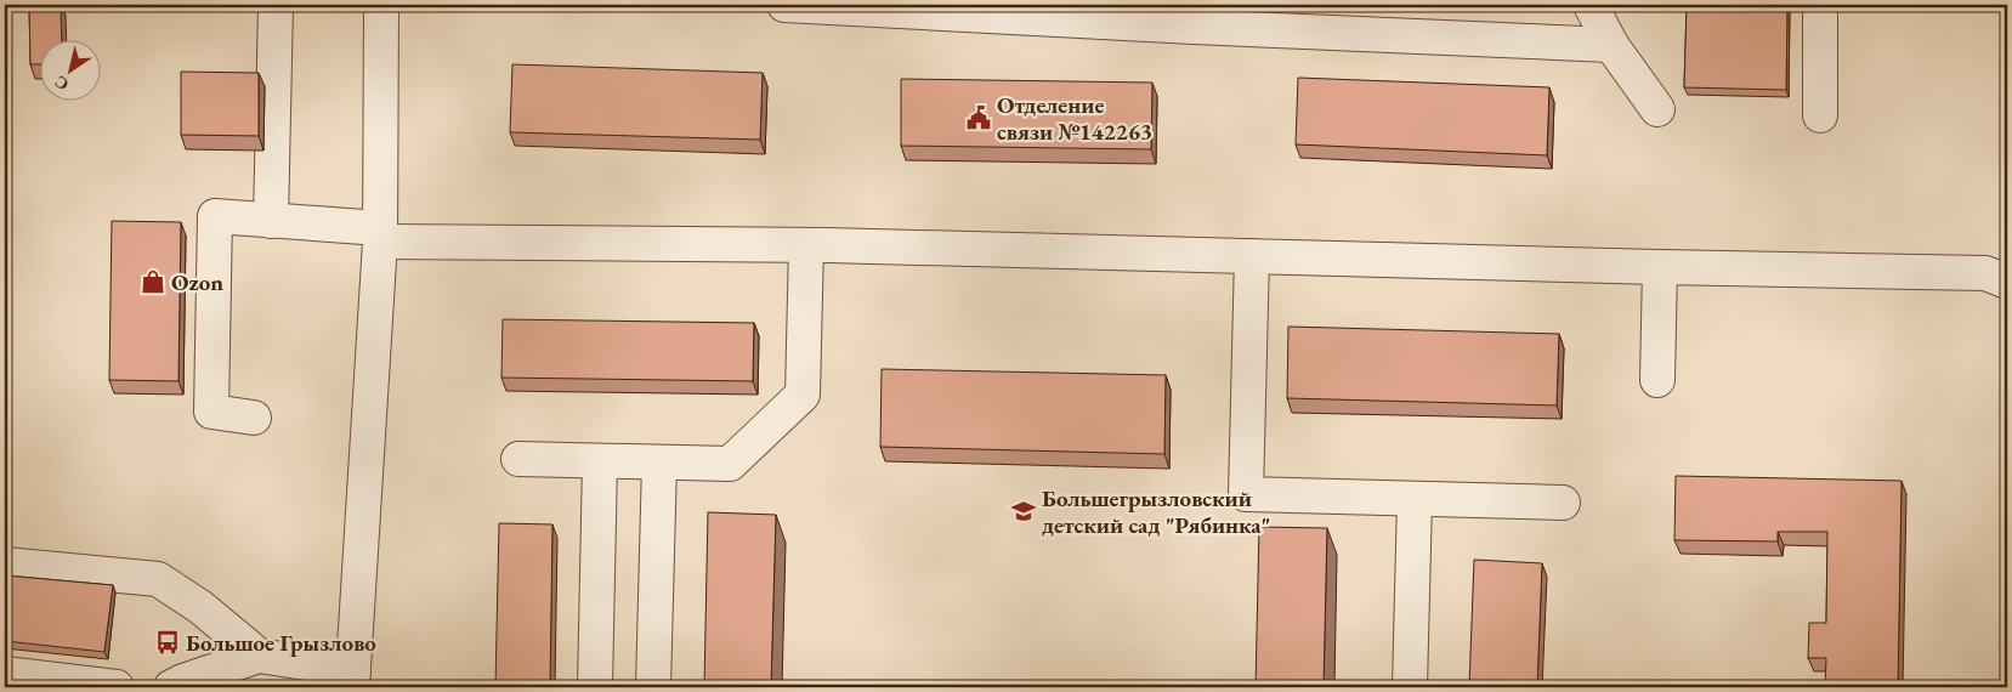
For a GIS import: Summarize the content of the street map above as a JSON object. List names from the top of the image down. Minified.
{"places":{"public building":["Отделение связи №142263"],"shop":["Ozon"],"school or university":["Большегрызловский детский сад \"Рябинка\""],"bus stop":["Большое Грызлово"]},"north":"bottom left"}
